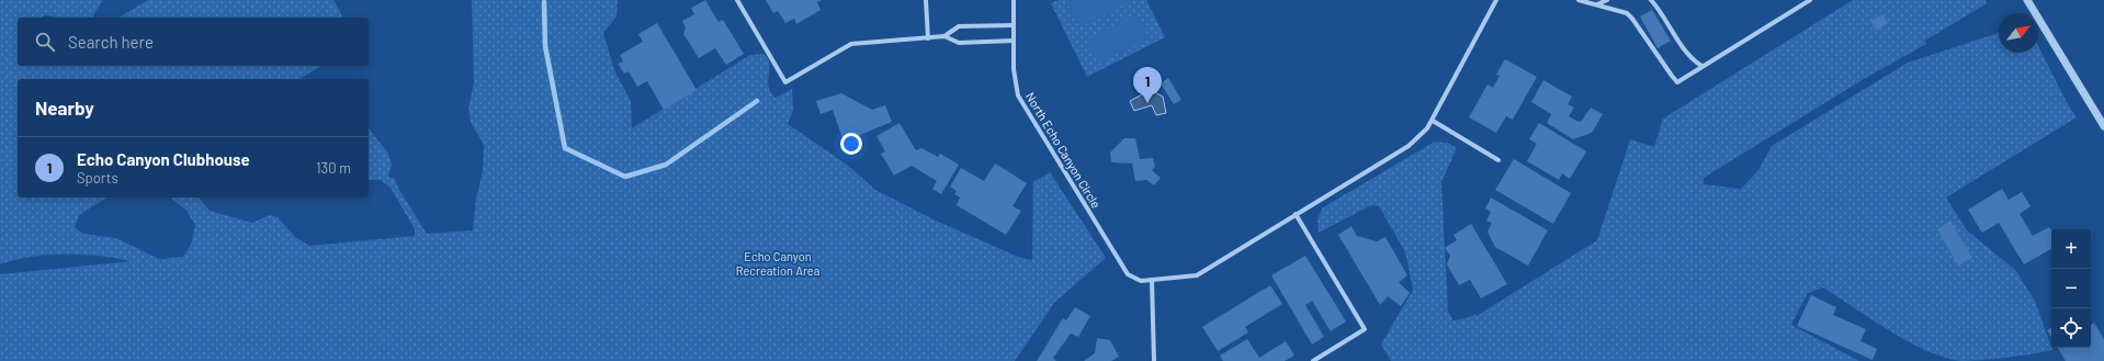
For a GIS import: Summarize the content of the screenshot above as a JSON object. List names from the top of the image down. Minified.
{"streets":{"street":["North Echo Canyon Circle"]},"parks":["Echo Canyon Recreation Area"],"north":"top right","page":{"search":"Search here","pins":"1","heading":"Nearby","list":[{"mark":"1","name":"Echo Canyon Clubhouse","note":"Sports","value":"130 m"}],"map_buttons":["+","−"]}}
